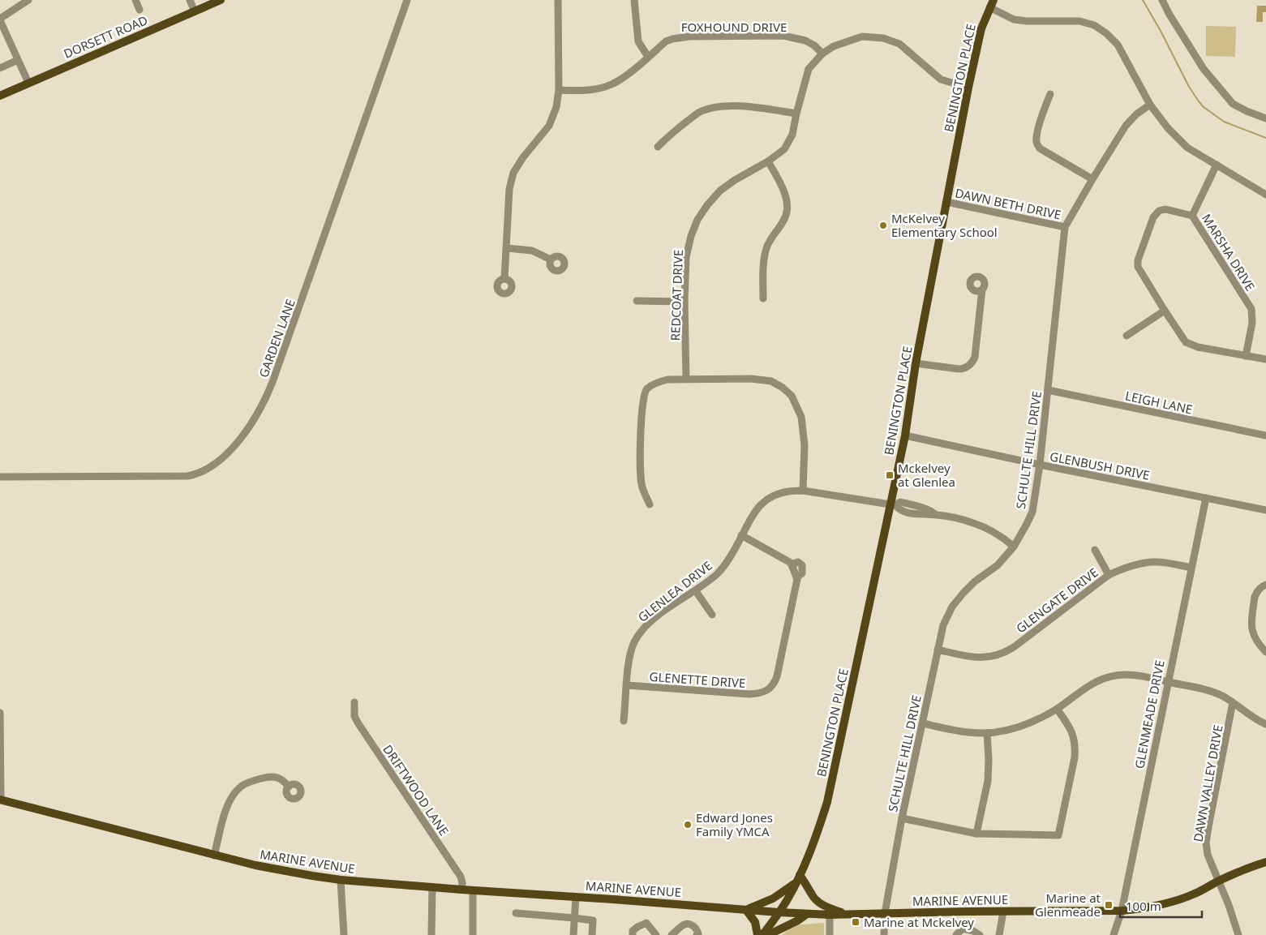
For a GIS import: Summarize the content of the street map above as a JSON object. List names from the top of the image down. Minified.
{"streets":{"main road":["DORSETT ROAD","BENINGTON PLACE","MARINE AVENUE"],"street":["FOXHOUND DRIVE","DAWN BETH DRIVE","MARSHA DRIVE","REDCOAT DRIVE","GARDEN LANE","LEIGH LANE","SCHULTE HILL DRIVE","GLENBUSH DRIVE","GLENLEA DRIVE","GLENGATE DRIVE","GLENETTE DRIVE","GLENMEADE DRIVE","DAWN VALLEY DRIVE","DRIFTWOOD LANE"]},"crossings":[["FOXHOUND DRIVE","REDCOAT DRIVE"],["BENINGTON PLACE","DAWN BETH DRIVE"],["BENINGTON PLACE","REDCOAT DRIVE"],["BENINGTON PLACE","GLENBUSH DRIVE"],["BENINGTON PLACE","GLENLEA DRIVE"],["BENINGTON PLACE","MARINE AVENUE"],["DAWN BETH DRIVE","SCHULTE HILL DRIVE"],["LEIGH LANE","SCHULTE HILL DRIVE"],["SCHULTE HILL DRIVE","GLENBUSH DRIVE"],["SCHULTE HILL DRIVE","GLENLEA DRIVE"],["SCHULTE HILL DRIVE","GLENGATE DRIVE"],["SCHULTE HILL DRIVE","MARINE AVENUE"],["GLENBUSH DRIVE","GLENMEADE DRIVE"],["GLENLEA DRIVE","GLENETTE DRIVE"],["GLENGATE DRIVE","GLENMEADE DRIVE"],["GLENMEADE DRIVE","MARINE AVENUE"],["DAWN VALLEY DRIVE","MARINE AVENUE"],["DRIFTWOOD LANE","MARINE AVENUE"]],"places":{"other":["McKelvey Elementary School","Edward Jones Family YMCA"],"transit":["Mckelvey at Glenlea","Marine at Glenmeade","Marine at Mckelvey"]},"scale_bar":"100 m"}
